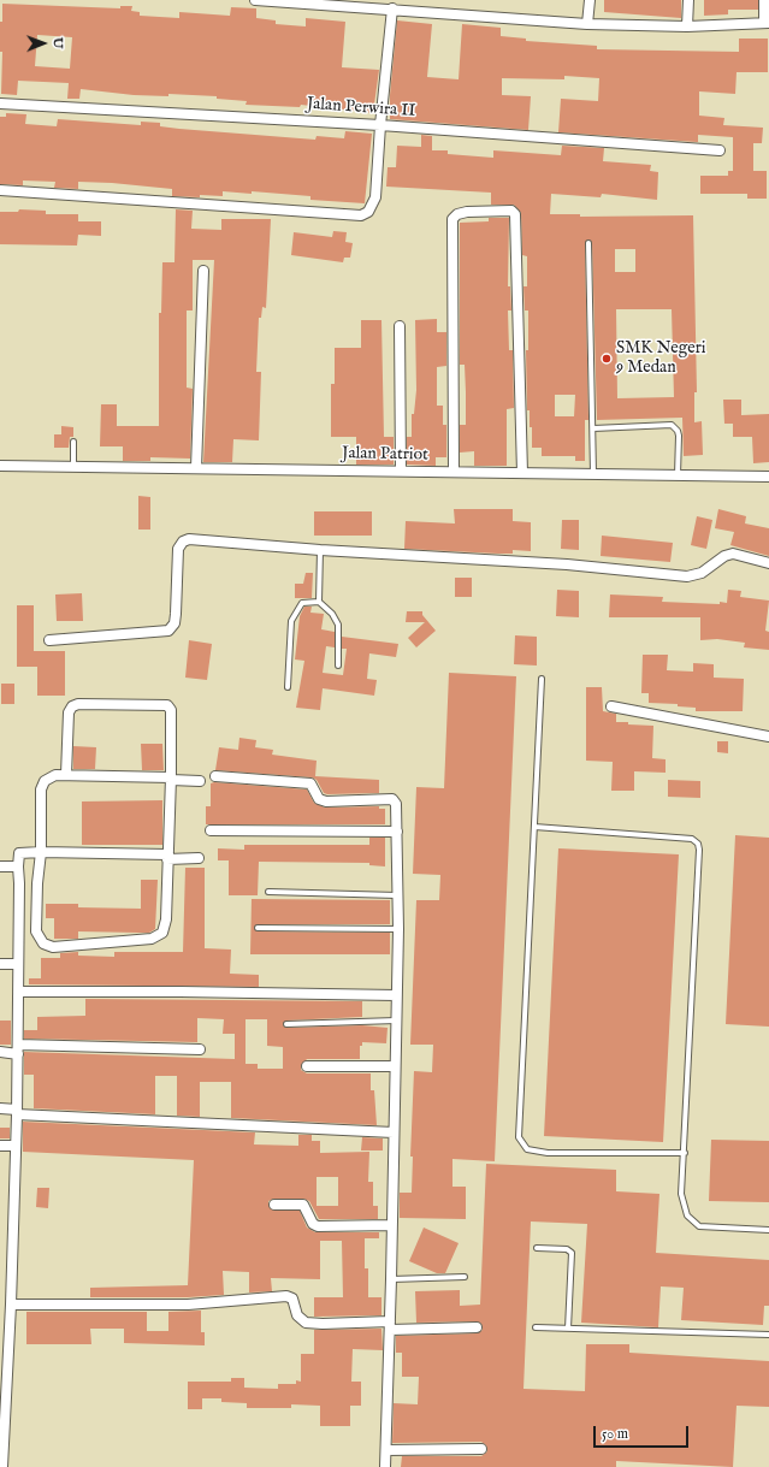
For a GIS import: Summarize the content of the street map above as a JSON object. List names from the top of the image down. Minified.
{"streets":{"street":["Jalan Perwira II","Jalan Patriot"]},"places":["SMK Negeri 9 Medan"],"scale_bar":"50 m","north":"right"}
